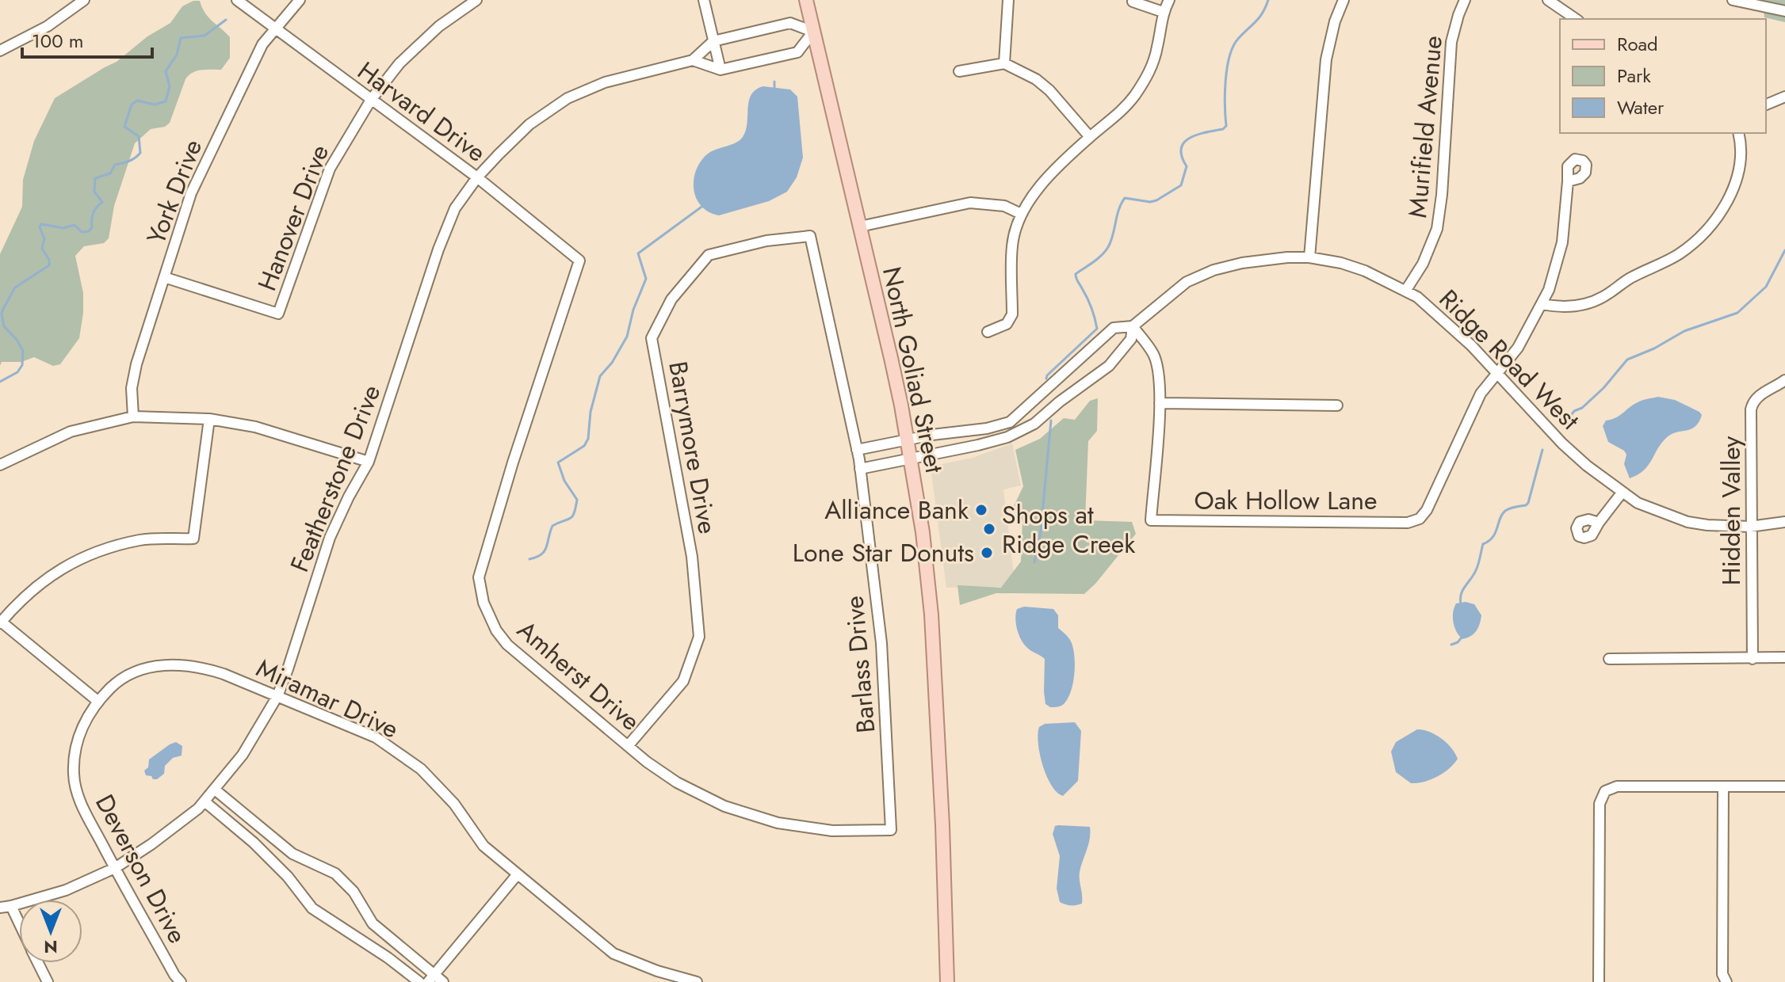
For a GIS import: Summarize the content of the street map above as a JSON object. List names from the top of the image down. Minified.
{"streets":{"main road":["North Goliad Street"],"street":["Harvard Drive","Murifield Avenue","York Drive","Hanover Drive","Ridge Road West","Barrymore Drive","Featherstone Drive","Oak Hollow Lane","Hidden Valley","Barlass Drive","Amherst Drive","Miramar Drive","Deverson Drive"]},"crossings":[["Harvard Drive","York Drive"],["Harvard Drive","Hanover Drive"],["Harvard Drive","Featherstone Drive"],["Harvard Drive","Amherst Drive"],["Murifield Avenue","Ridge Road West"],["York Drive","Hanover Drive"],["Ridge Road West","North Goliad Street"],["Ridge Road West","Oak Hollow Lane"],["Ridge Road West","Hidden Valley"],["Ridge Road West","Barlass Drive"],["North Goliad Street","Featherstone Drive"],["Barrymore Drive","Barlass Drive"],["Barrymore Drive","Amherst Drive"],["Featherstone Drive","Miramar Drive"],["Featherstone Drive","Deverson Drive"],["Barlass Drive","Amherst Drive"],["Miramar Drive","Deverson Drive"]],"places":["Alliance Bank","Shops at Ridge Creek","Lone Star Donuts"],"legend":["Road","Park","Water"],"scale_bar":"100 m","north":"bottom"}
